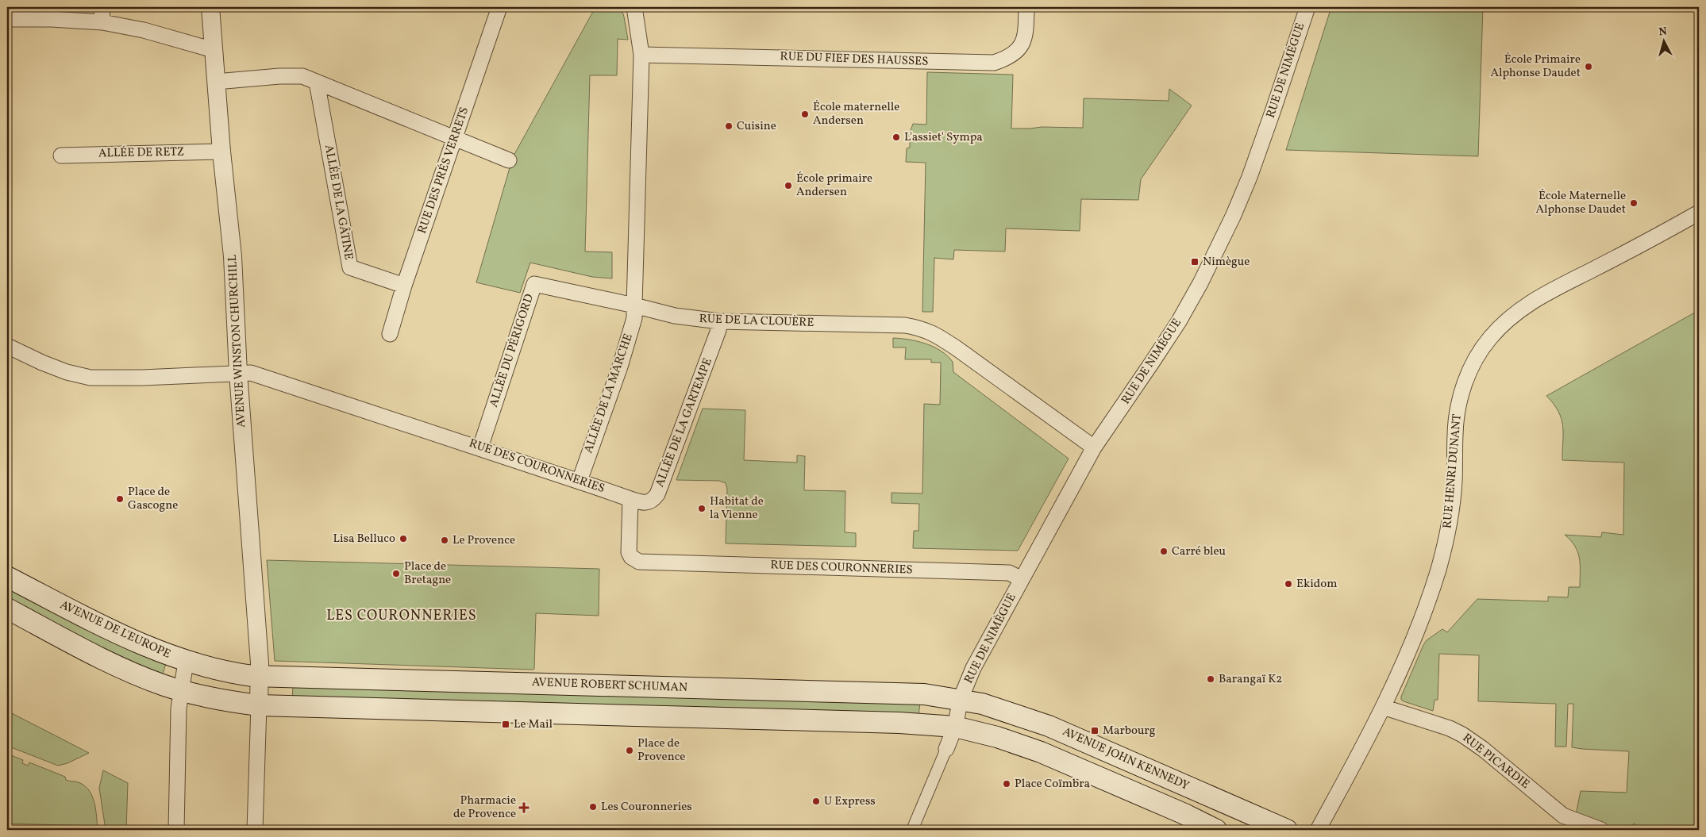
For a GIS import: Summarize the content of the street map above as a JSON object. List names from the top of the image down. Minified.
{"streets":{"main road":["AVENUE DE L'EUROPE","AVENUE ROBERT SCHUMAN","AVENUE JOHN KENNEDY"],"street":["RUE DU FIEF DES HAUSSES","RUE DE NIMÈGUE","ALLÉE DE RETZ","RUE DES PRÉS VERRETS","ALLÉE DE LA GÂTINE","RUE DE LA CLOUÈRE","AVENUE WINSTON CHURCHILL","ALLÉE DU PÉRIGORD","ALLÉE DE LA MARCHE","ALLÉE DE LA GARTEMPE","RUE DES COURONNERIES","RUE HENRI DUNANT","RUE PICARDIE"]},"crossings":[["RUE DE NIMÈGUE","RUE DE LA CLOUÈRE"],["RUE DE NIMÈGUE","RUE DES COURONNERIES"],["RUE DE NIMÈGUE","AVENUE ROBERT SCHUMAN"],["RUE DE NIMÈGUE","AVENUE JOHN KENNEDY"],["ALLÉE DE RETZ","AVENUE WINSTON CHURCHILL"],["RUE DES PRÉS VERRETS","ALLÉE DE LA GÂTINE"],["RUE DE LA CLOUÈRE","ALLÉE DU PÉRIGORD"],["RUE DE LA CLOUÈRE","ALLÉE DE LA MARCHE"],["RUE DE LA CLOUÈRE","ALLÉE DE LA GARTEMPE"],["AVENUE WINSTON CHURCHILL","RUE DES COURONNERIES"],["AVENUE WINSTON CHURCHILL","AVENUE DE L'EUROPE"],["AVENUE WINSTON CHURCHILL","AVENUE ROBERT SCHUMAN"],["ALLÉE DU PÉRIGORD","ALLÉE DE LA MARCHE"],["ALLÉE DU PÉRIGORD","RUE DES COURONNERIES"],["ALLÉE DE LA MARCHE","RUE DES COURONNERIES"],["ALLÉE DE LA GARTEMPE","RUE DES COURONNERIES"],["RUE HENRI DUNANT","RUE PICARDIE"],["AVENUE DE L'EUROPE","AVENUE ROBERT SCHUMAN"],["AVENUE ROBERT SCHUMAN","AVENUE JOHN KENNEDY"]],"districts":["LES COURONNERIES"],"places":{"other":["École Primaire Alphonse Daudet","École maternelle Andersen","Cuisine","L'assiet' Sympa","École primaire Andersen","École Maternelle Alphonse Daudet","Place de Gascogne","Habitat de la Vienne","Lisa Belluco","Le Provence","Carré bleu","Place de Bretagne","Ekidom","Barangaï K2","Place de Provence","Place Coïmbra","U Express","Les Couronneries"],"transit":["Nimègue","Le Mail","Marbourg"],"health":["Pharmacie de Provence"]},"north":"top"}
